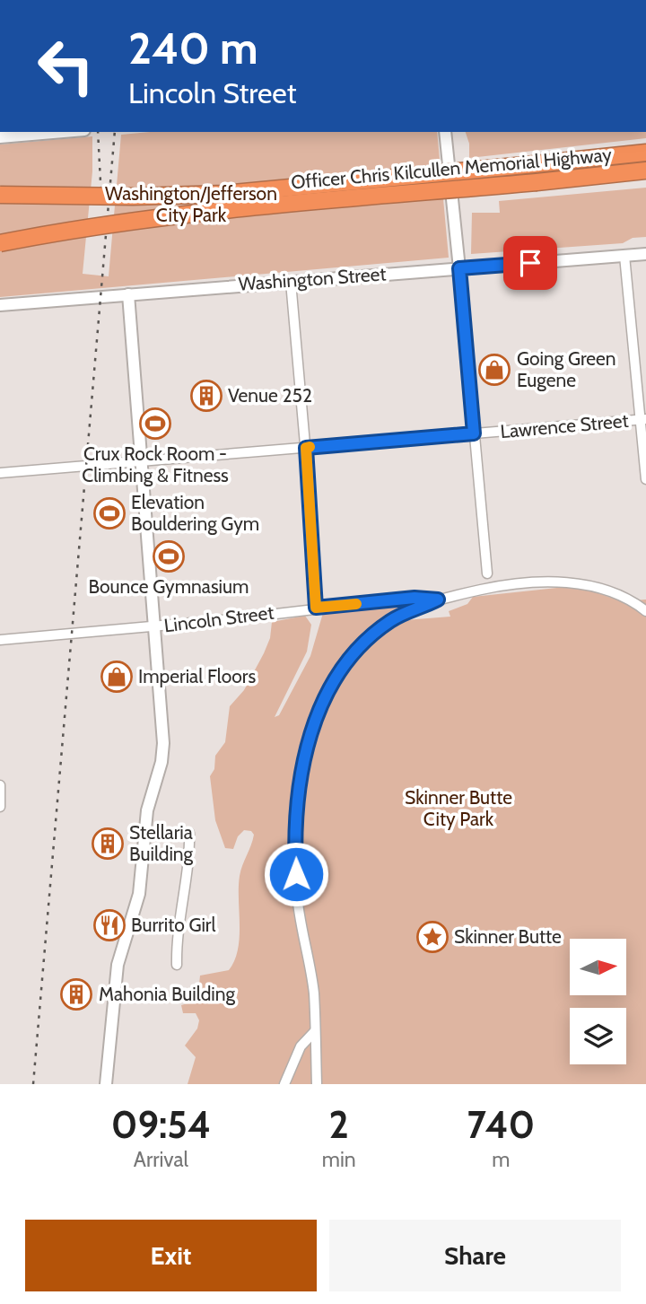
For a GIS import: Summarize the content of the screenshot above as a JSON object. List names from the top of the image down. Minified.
{"streets":{"highway":["Officer Chris Kilcullen Memorial Highway"],"street":["Washington Street","Lawrence Street","Lincoln Street"]},"parks":["Washington/Jefferson City Park","Skinner Butte City Park"],"places":{"shop":["Going Green Eugene","Imperial Floors"],"building":["Venue 252","Stellaria Building","Mahonia Building"],"sports":["Crux Rock Room - Climbing & Fitness","Elevation Bouldering Gym","Bounce Gymnasium"],"restaurant":["Burrito Girl"],"place":["Skinner Butte"]},"north":"right","page":{"turn":["240 m","Lincoln Street"],"eta":["09:54","Arrival","2","min","740","m"],"buttons":["Exit","Share"]}}
